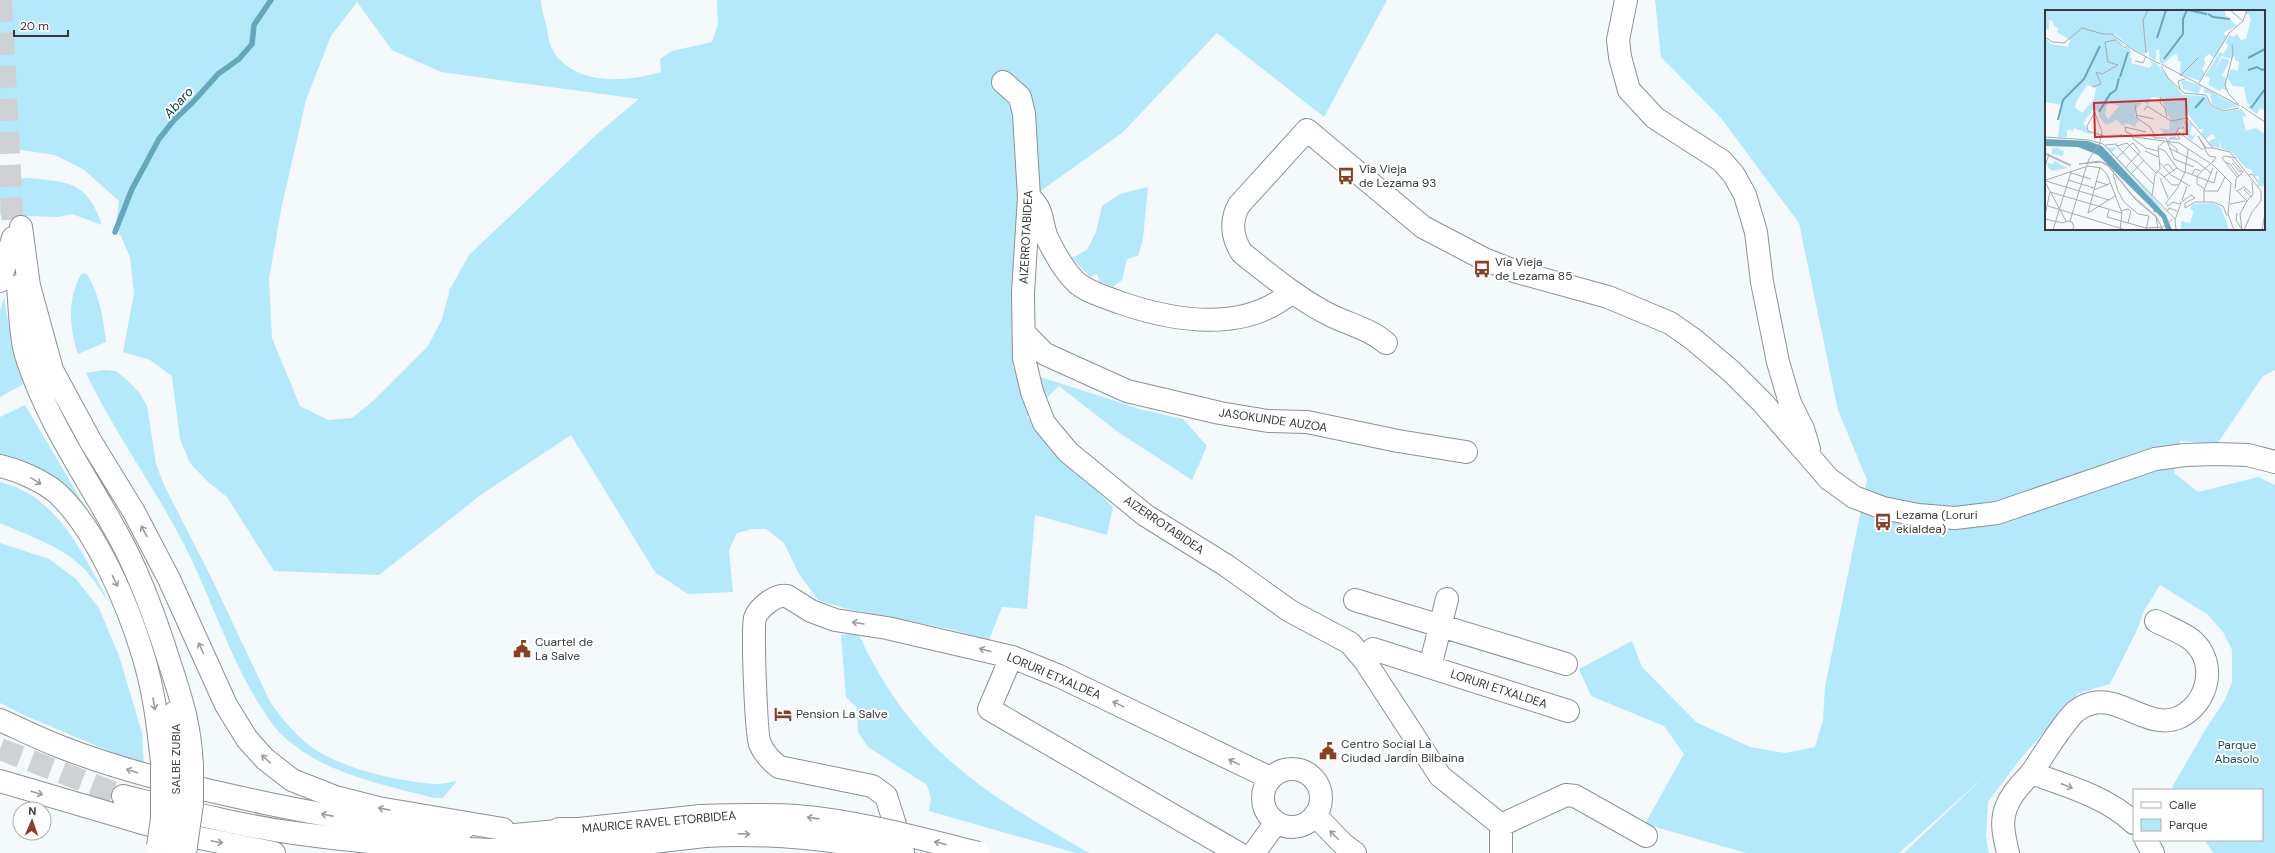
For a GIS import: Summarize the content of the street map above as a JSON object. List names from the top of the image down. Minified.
{"streets":{"main road":["AIZERROTABIDEA","JASOKUNDE AUZOA","LORURI ETXALDEA","SALBE ZUBIA","MAURICE RAVEL ETORBIDEA"]},"crossings":[["AIZERROTABIDEA","JASOKUNDE AUZOA"],["AIZERROTABIDEA","LORURI ETXALDEA"],["LORURI ETXALDEA","MAURICE RAVEL ETORBIDEA"]],"water":["Abaro"],"parks":["Parque Abasolo"],"places":{"bus stop":["Vía Vieja de Lezama 93","Vía Vieja de Lezama 85","Lezama (Loruri ekialdea)"],"public building":["Cuartel de La Salve","Centro Social La Ciudad Jardín Bilbaina"],"hotel":["Pension La Salve"]},"legend":["Calle","Parque"],"scale_bar":"20 m","north":"top"}
